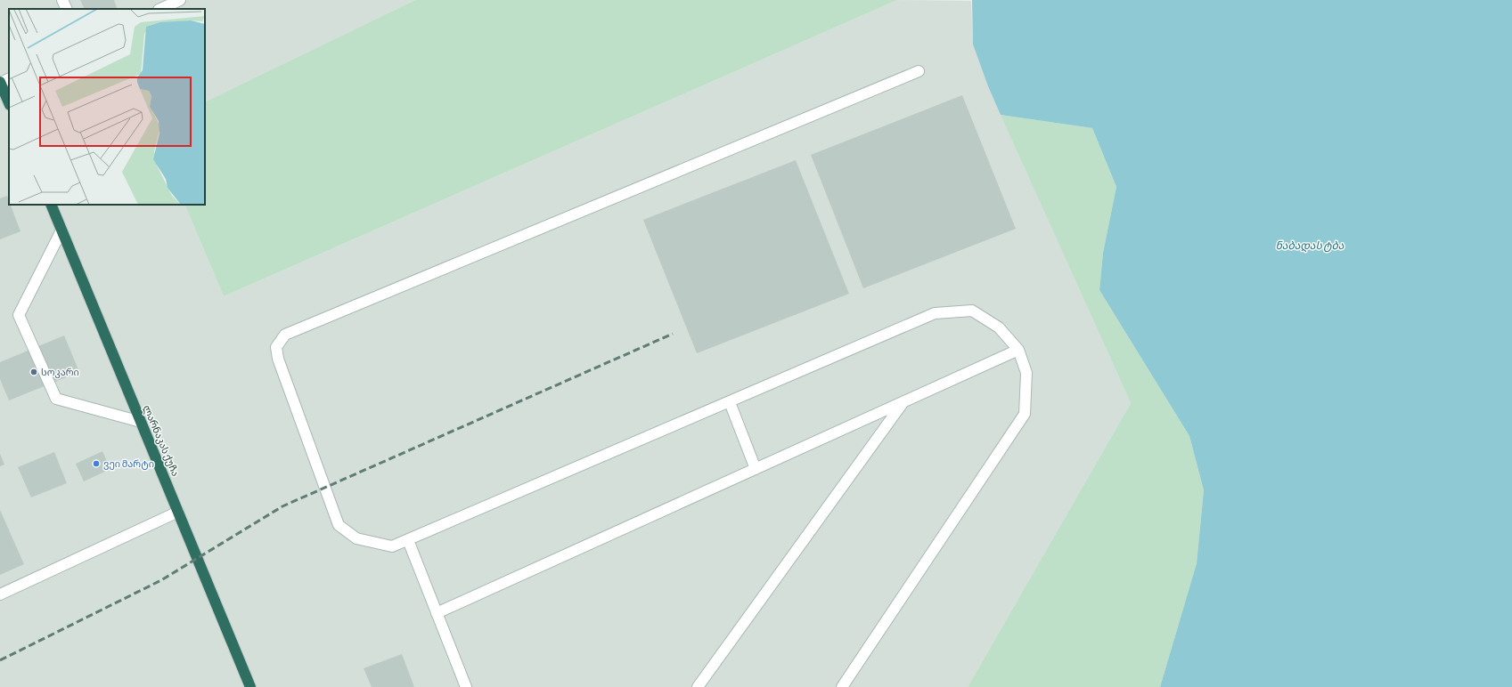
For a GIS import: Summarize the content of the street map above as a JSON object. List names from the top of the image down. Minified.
{"streets":{"highway":["ლარნაკას ქუჩა"]},"water":["ნაბადას ტბა"],"places":["სოკარი","ვეი მარტი"]}
